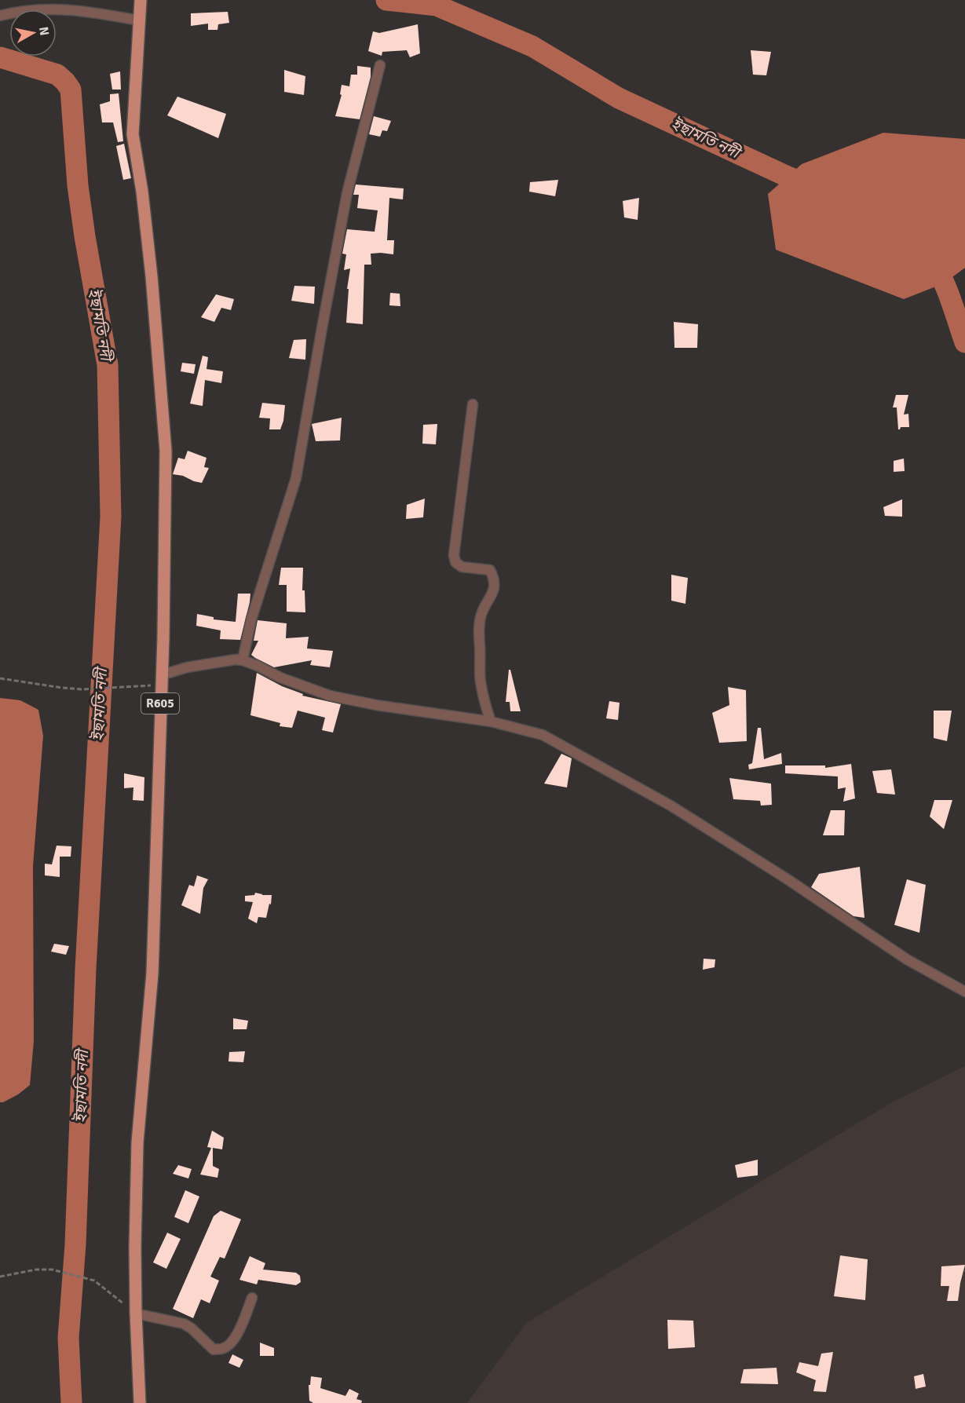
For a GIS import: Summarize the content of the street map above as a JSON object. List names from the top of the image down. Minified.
{"streets":{"main road":["R605"]},"water":["ইছামতি নদী"],"north":"right"}
